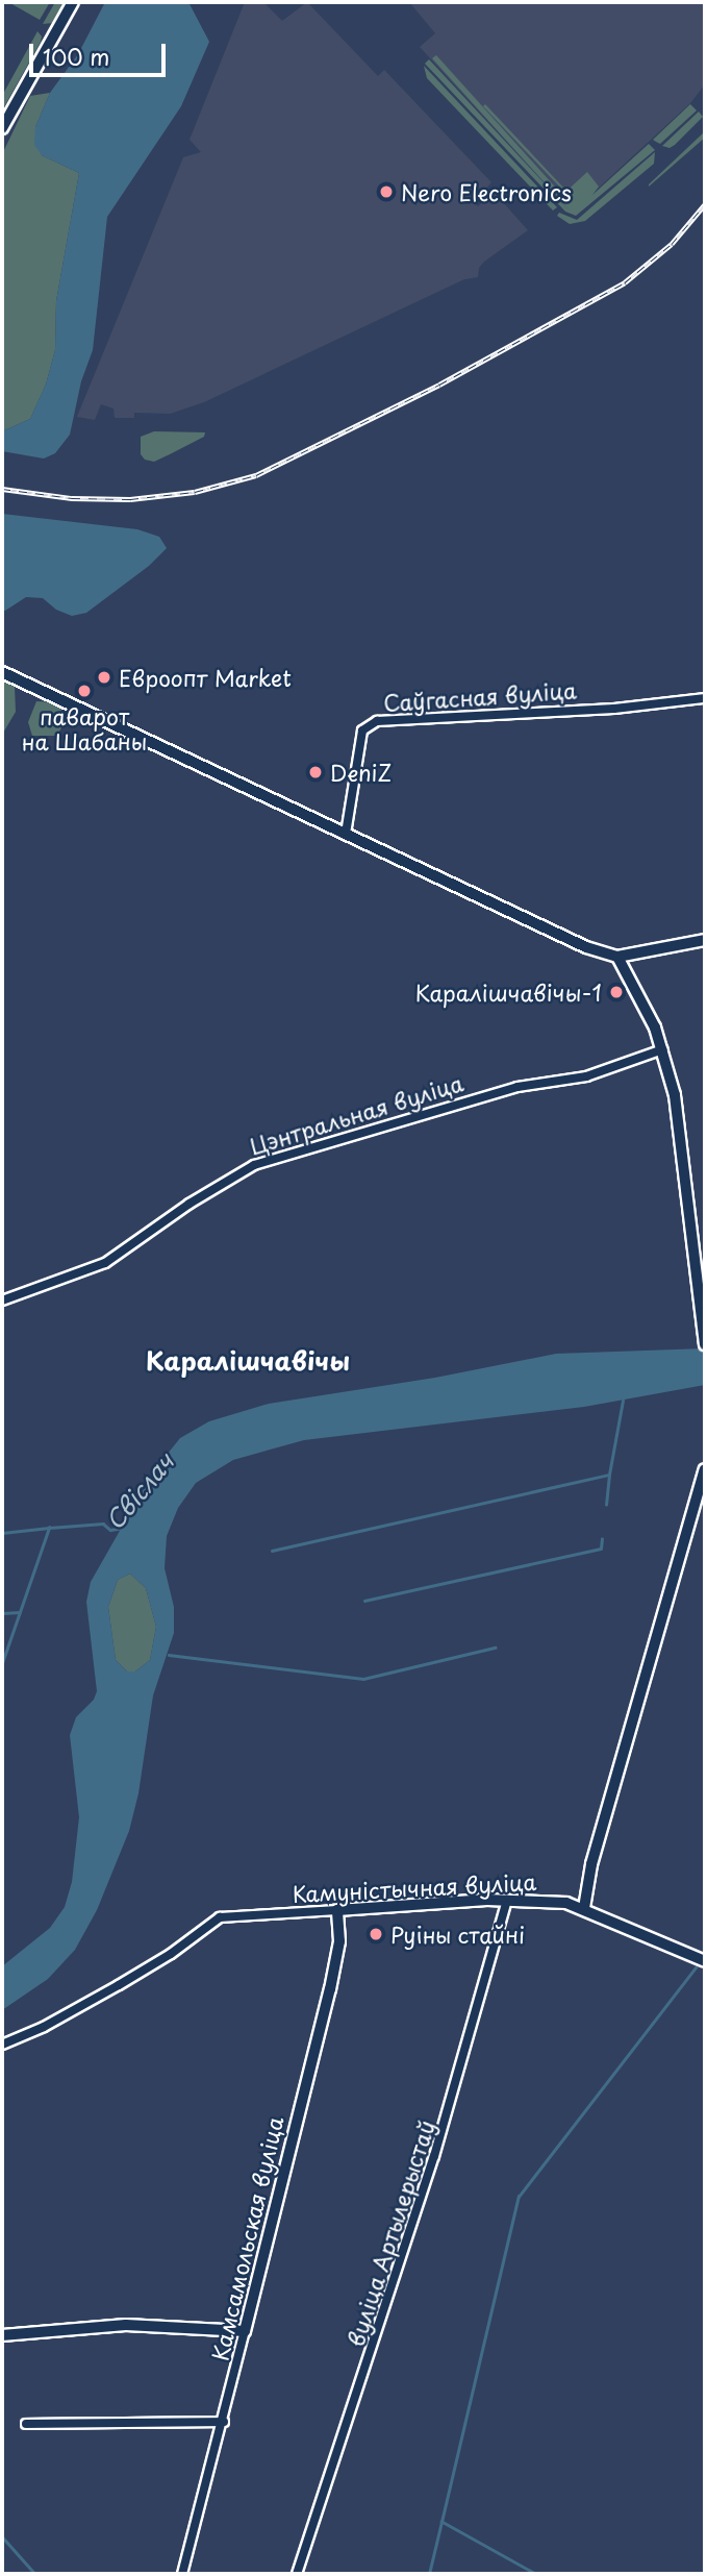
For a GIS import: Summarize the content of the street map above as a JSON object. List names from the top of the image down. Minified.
{"streets":{"street":["Саўгасная вуліца","Цэнтральная вуліца","Камуністычная вуліца","вуліца Артылерыстаў","Камсамольская вуліца"]},"crossings":[["Камуністычная вуліца","вуліца Артылерыстаў"],["Камуністычная вуліца","Камсамольская вуліца"]],"districts":["Каралішчавічы"],"water":["Свіслач"],"places":["Nero Electronics","Евроопт Market","паварот на Шабаны","DeniZ","Каралішчавічы-1","Руіны стайні"],"scale_bar":"100 m"}
